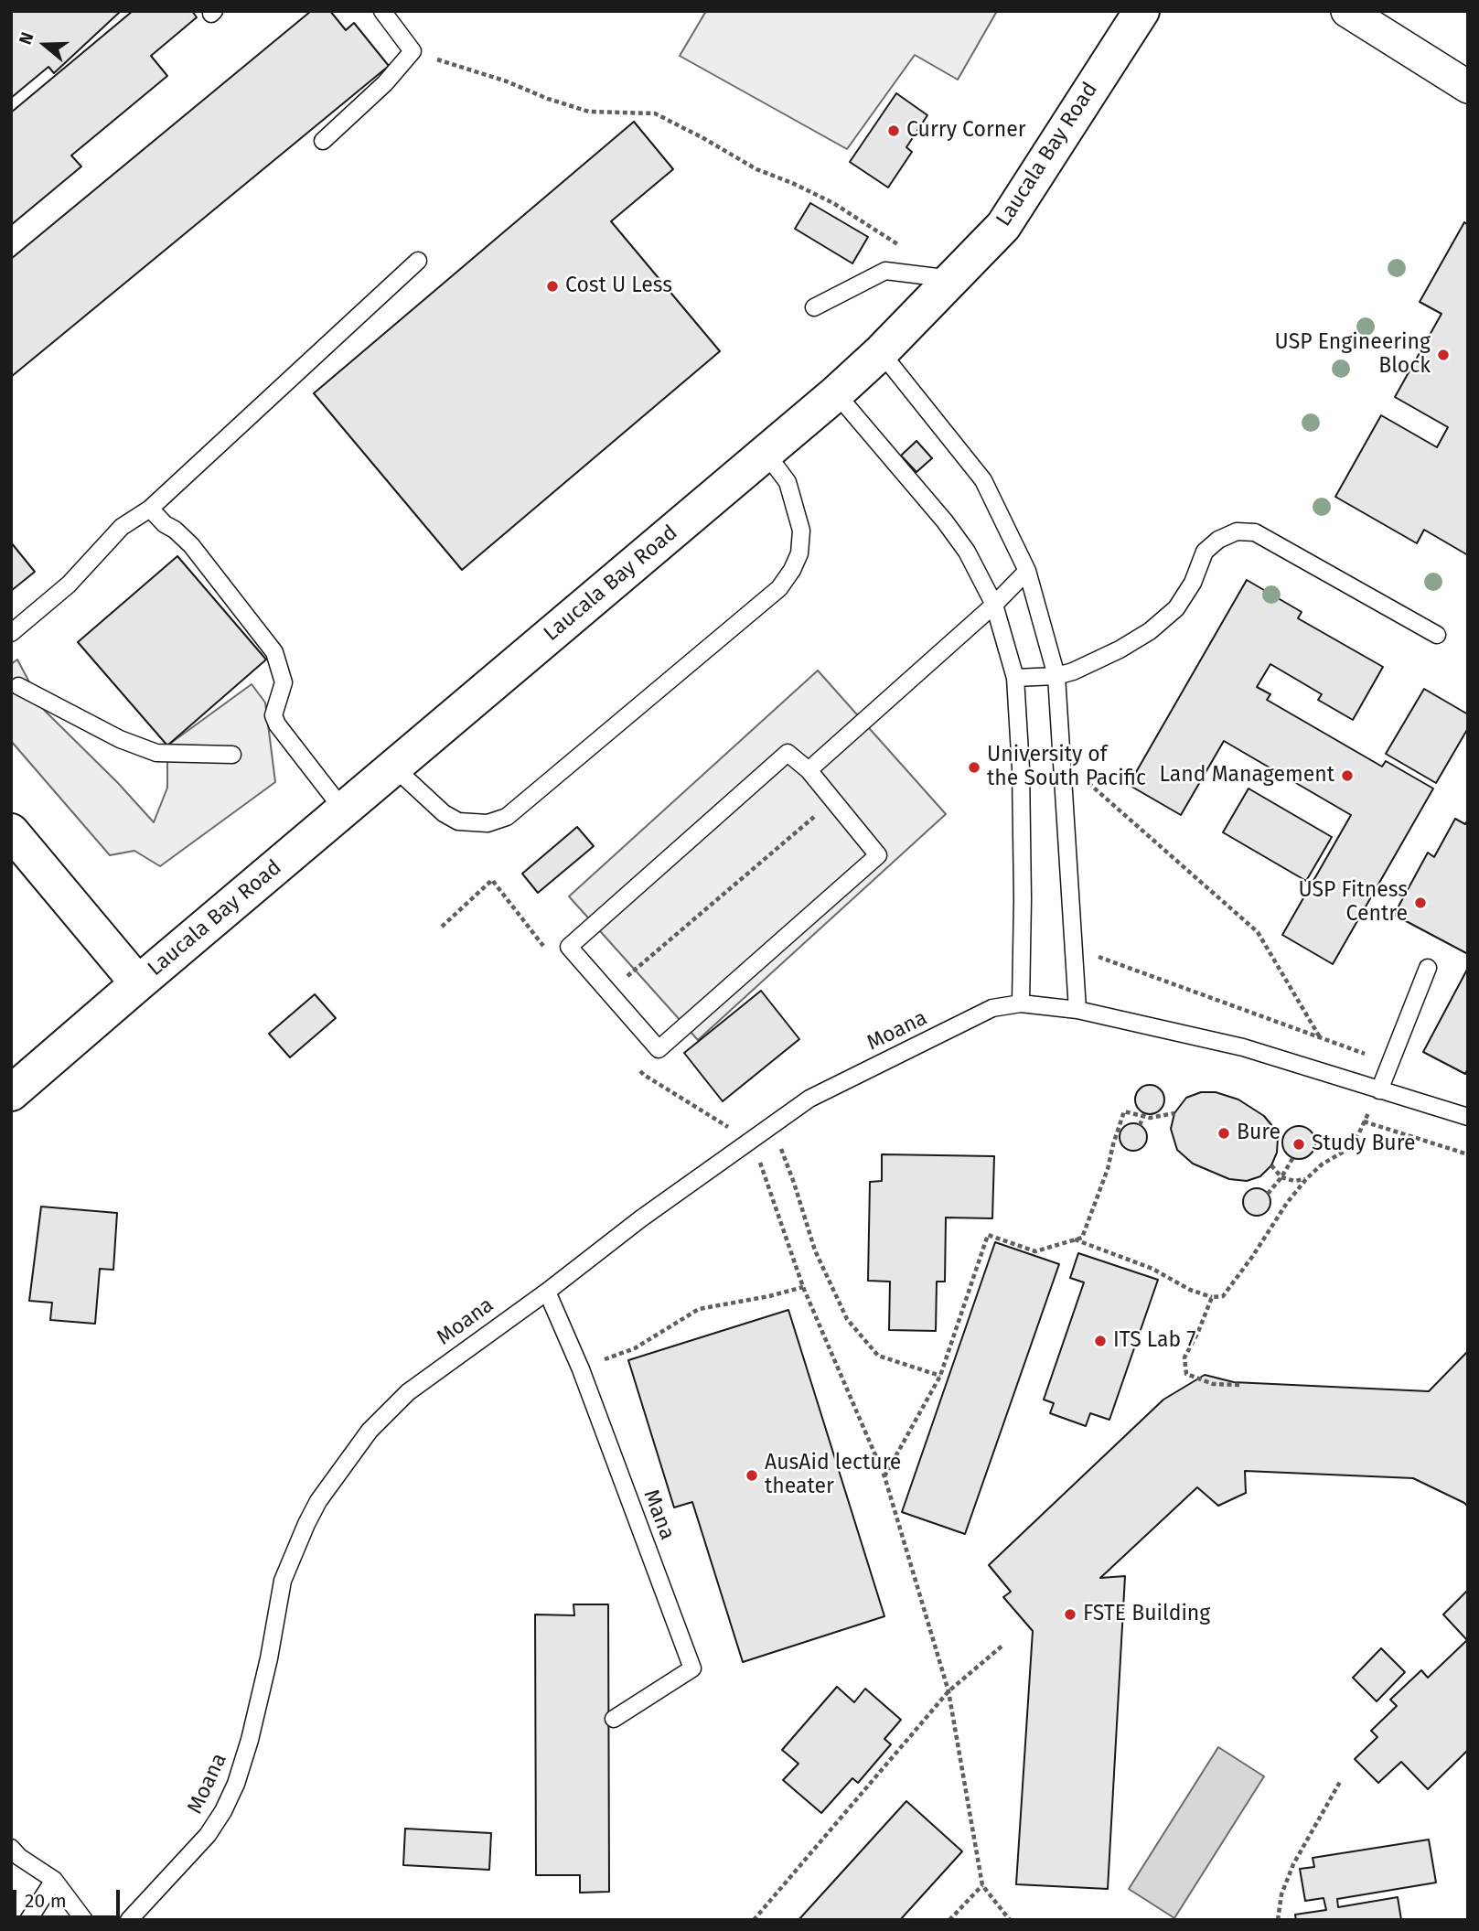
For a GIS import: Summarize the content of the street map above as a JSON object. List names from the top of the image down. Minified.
{"streets":{"main road":["Laucala Bay Road"],"lane":["Moana","Mana"]},"crossings":[["Moana","Mana"]],"places":["Curry Corner","Cost U Less","USP Engineering Block","University of the South Pacific","Land Management","USP Fitness Centre","Bure","Study Bure","ITS Lab 7","AusAid lecture theater","FSTE Building"],"scale_bar":"20 m","north":"left"}
